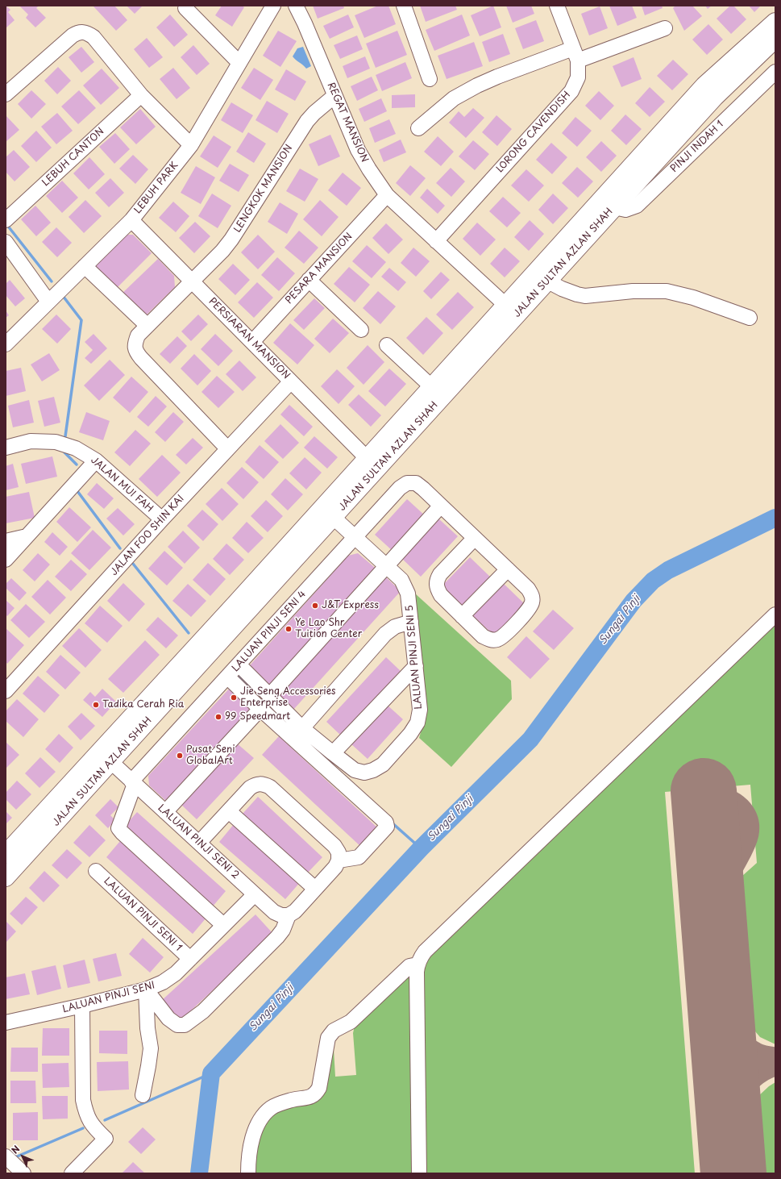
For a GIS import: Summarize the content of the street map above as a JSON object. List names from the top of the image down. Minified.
{"streets":{"main road":["JALAN SULTAN AZLAN SHAH"],"street":["REGAT MANSION","LORONG CAVENDISH","PINJI INDAH 1","LEBUH CANTON","LEBUH PARK","LENGKOK MANSION","PESARA MANSION","PERSIARAN MANSION","JALAN MUI FAH","JALAN FOO SHIN KAI","LALUAN PINJI SENI 4","LALUAN PINJI SENI 5","LALUAN PINJI SENI 2","LALUAN PINJI SENI 1","LALUAN PINJI SENI"]},"crossings":[["REGAT MANSION","LORONG CAVENDISH"],["REGAT MANSION","LENGKOK MANSION"],["REGAT MANSION","JALAN SULTAN AZLAN SHAH"],["REGAT MANSION","PESARA MANSION"],["PINJI INDAH 1","JALAN SULTAN AZLAN SHAH"],["LEBUH PARK","PERSIARAN MANSION"],["LENGKOK MANSION","PERSIARAN MANSION"],["LENGKOK MANSION","JALAN FOO SHIN KAI"],["JALAN SULTAN AZLAN SHAH","PERSIARAN MANSION"],["JALAN SULTAN AZLAN SHAH","LALUAN PINJI SENI 5"],["JALAN SULTAN AZLAN SHAH","LALUAN PINJI SENI 2"],["PESARA MANSION","PERSIARAN MANSION"],["PERSIARAN MANSION","JALAN FOO SHIN KAI"],["JALAN MUI FAH","JALAN FOO SHIN KAI"],["LALUAN PINJI SENI 4","LALUAN PINJI SENI 5"],["LALUAN PINJI SENI 4","LALUAN PINJI SENI 2"],["LALUAN PINJI SENI 2","LALUAN PINJI SENI"],["LALUAN PINJI SENI 1","LALUAN PINJI SENI"]],"water":["Sungai Pinji"],"places":["J&T Express","Ye Lao Shr Tuition Center","Jie Seng Accessories Enterprise","Tadika Cerah Ria","99 Speedmart","Pusat Seni GlobalArt"],"north":"top left"}
